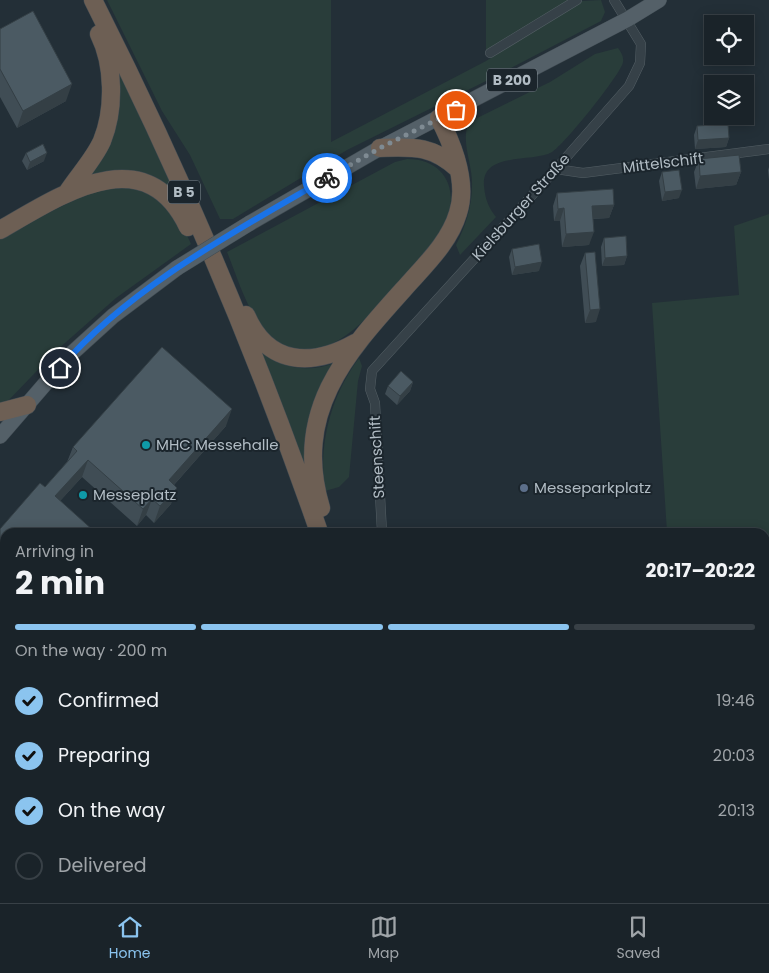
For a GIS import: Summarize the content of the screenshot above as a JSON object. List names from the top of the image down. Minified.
{"streets":{"highway":["B 5"],"main road":["B 200"],"street":["Mittelschift","Kielsburger Straße","Steenschift"]},"crossings":[["B 200","Kielsburger Straße"],["Mittelschift","Kielsburger Straße"],["Kielsburger Straße","Steenschift"]],"places":["MHC Messehalle","Messeparkplatz","Messeplatz"],"page":{"heading":["2 min","Arriving in","20:17–20:22"],"bar":"On the way · 200 m","list":[["Confirmed","19:46"],["Preparing","20:03"],["On the way","20:13"],"Delivered"],"tabs":["Home","Map","Saved"]}}
